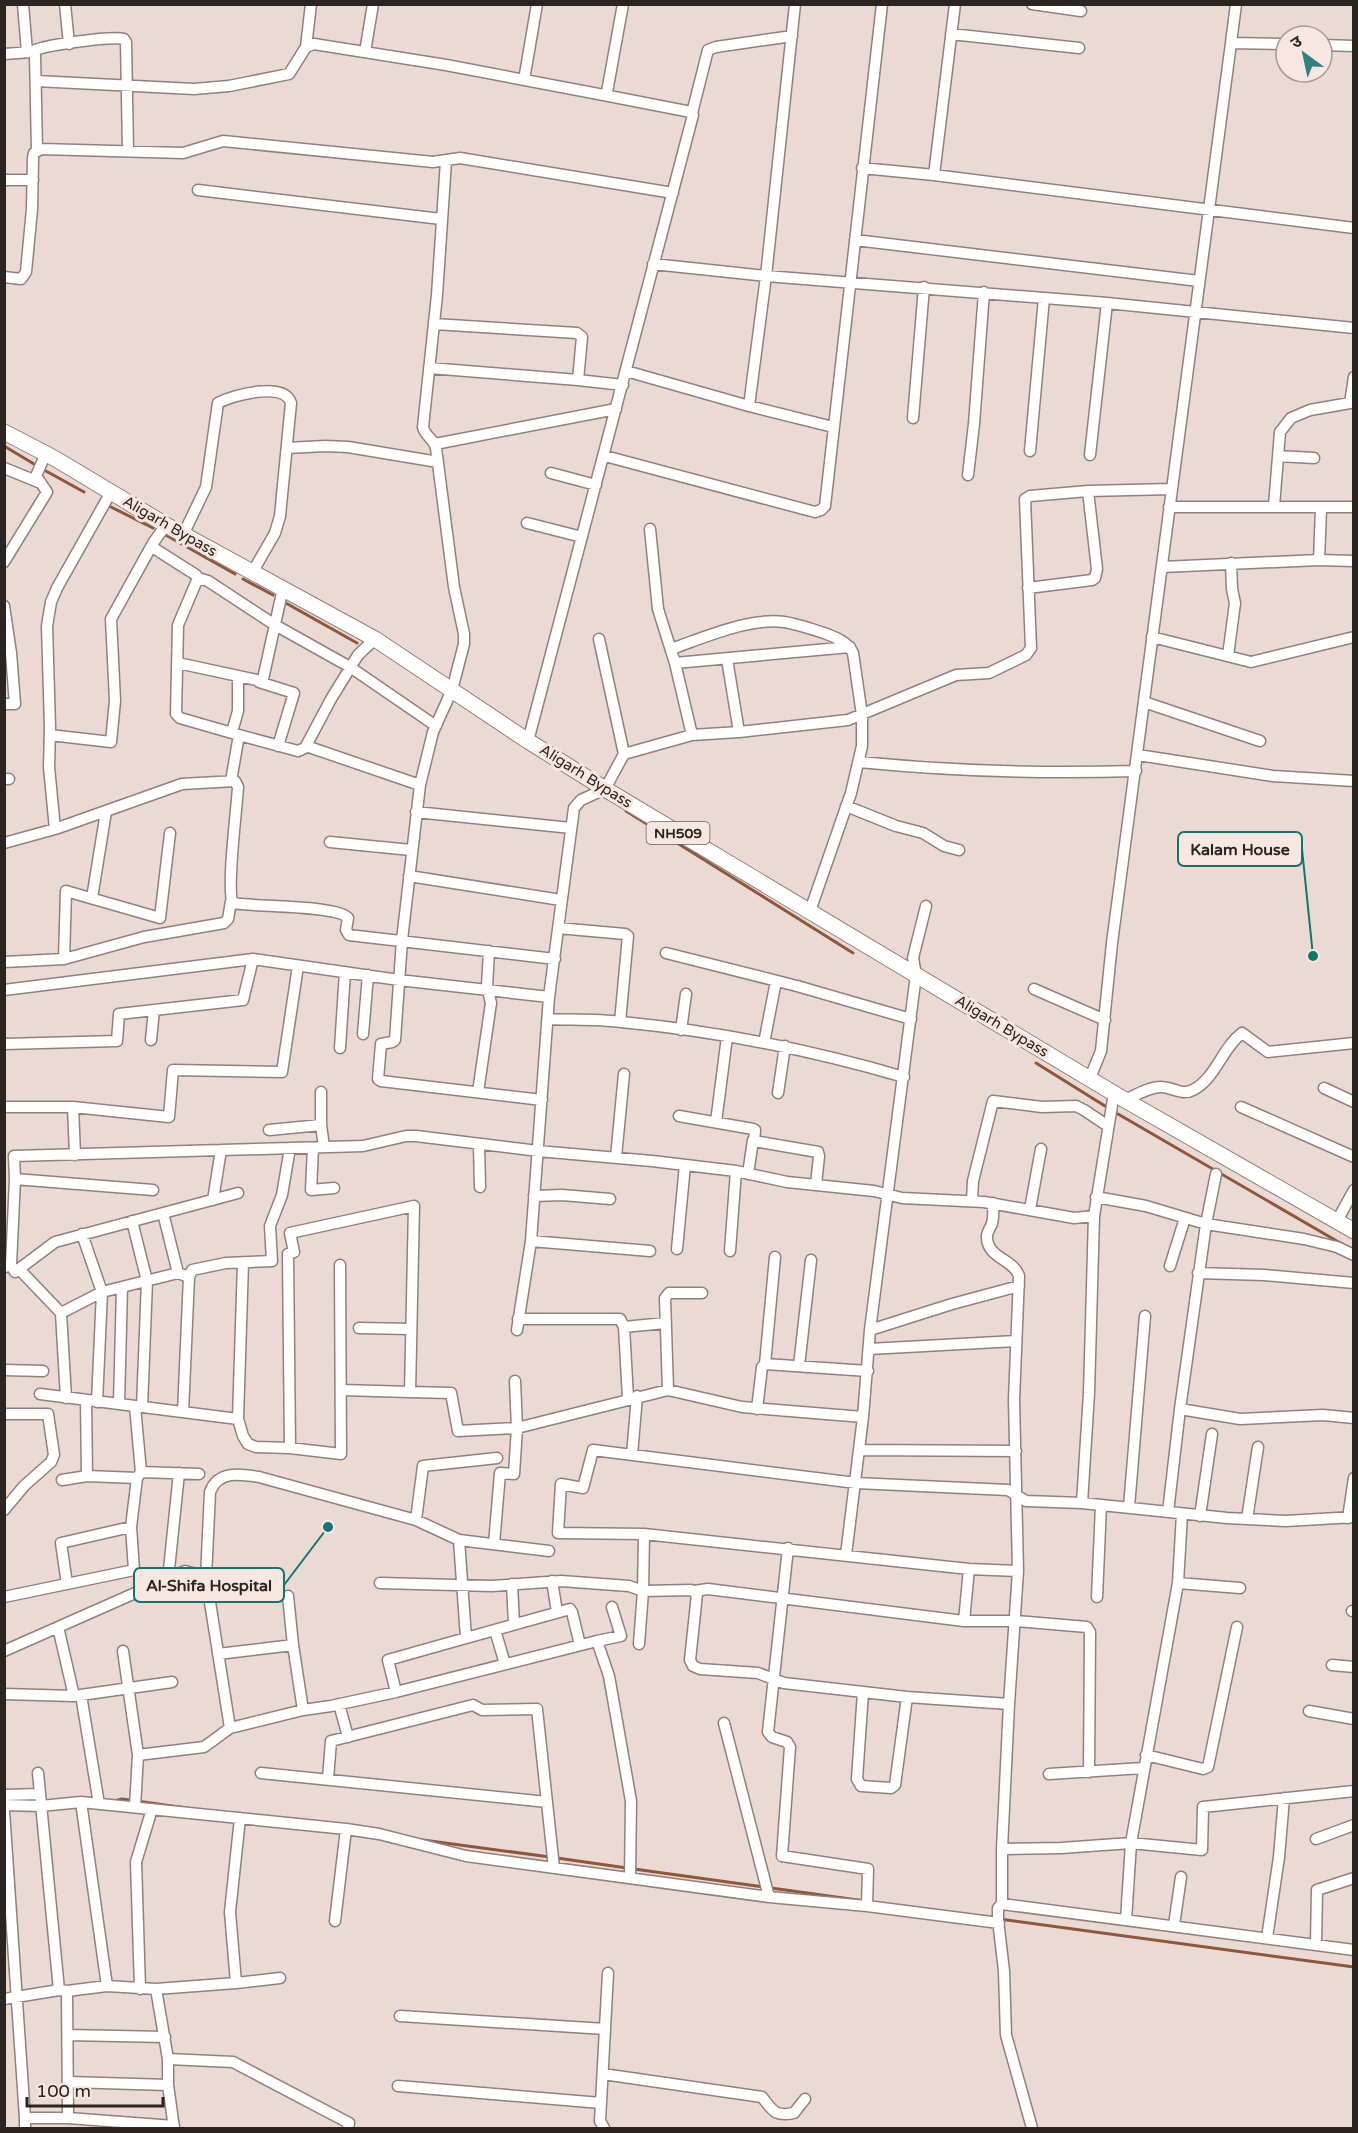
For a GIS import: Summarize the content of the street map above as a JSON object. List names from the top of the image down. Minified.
{"streets":{"highway":["Aligarh Bypass","NH509"]},"places":["Kalam House","Al-Shifa Hospital"],"scale_bar":"100 m","north":"top left"}
